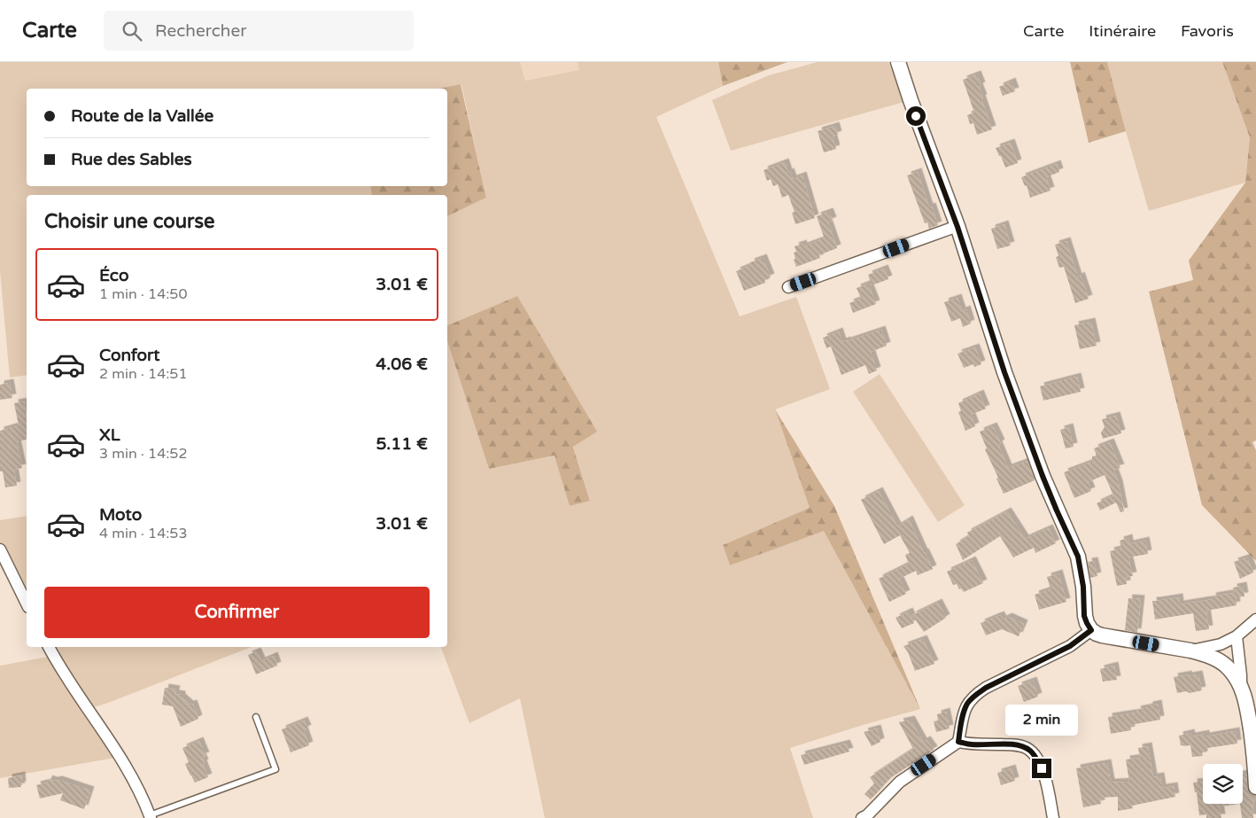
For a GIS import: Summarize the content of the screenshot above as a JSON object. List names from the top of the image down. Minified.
{"page":{"header":"Carte","search":"Rechercher","nav":["Carte","Itinéraire","Favoris"],"banner":["Route de la Vallée","Rue des Sables"],"heading":"Choisir une course","list":[{"name":"Éco","note":"1 min · 14:50","value":"3.01 €"},{"name":"Confort","note":"2 min · 14:51","value":"4.06 €"},{"name":"XL","note":"3 min · 14:52","value":"5.11 €"},{"name":"Moto","note":"4 min · 14:53","value":"3.01 €"}],"buttons":"Confirmer","bubble":"2 min"}}
